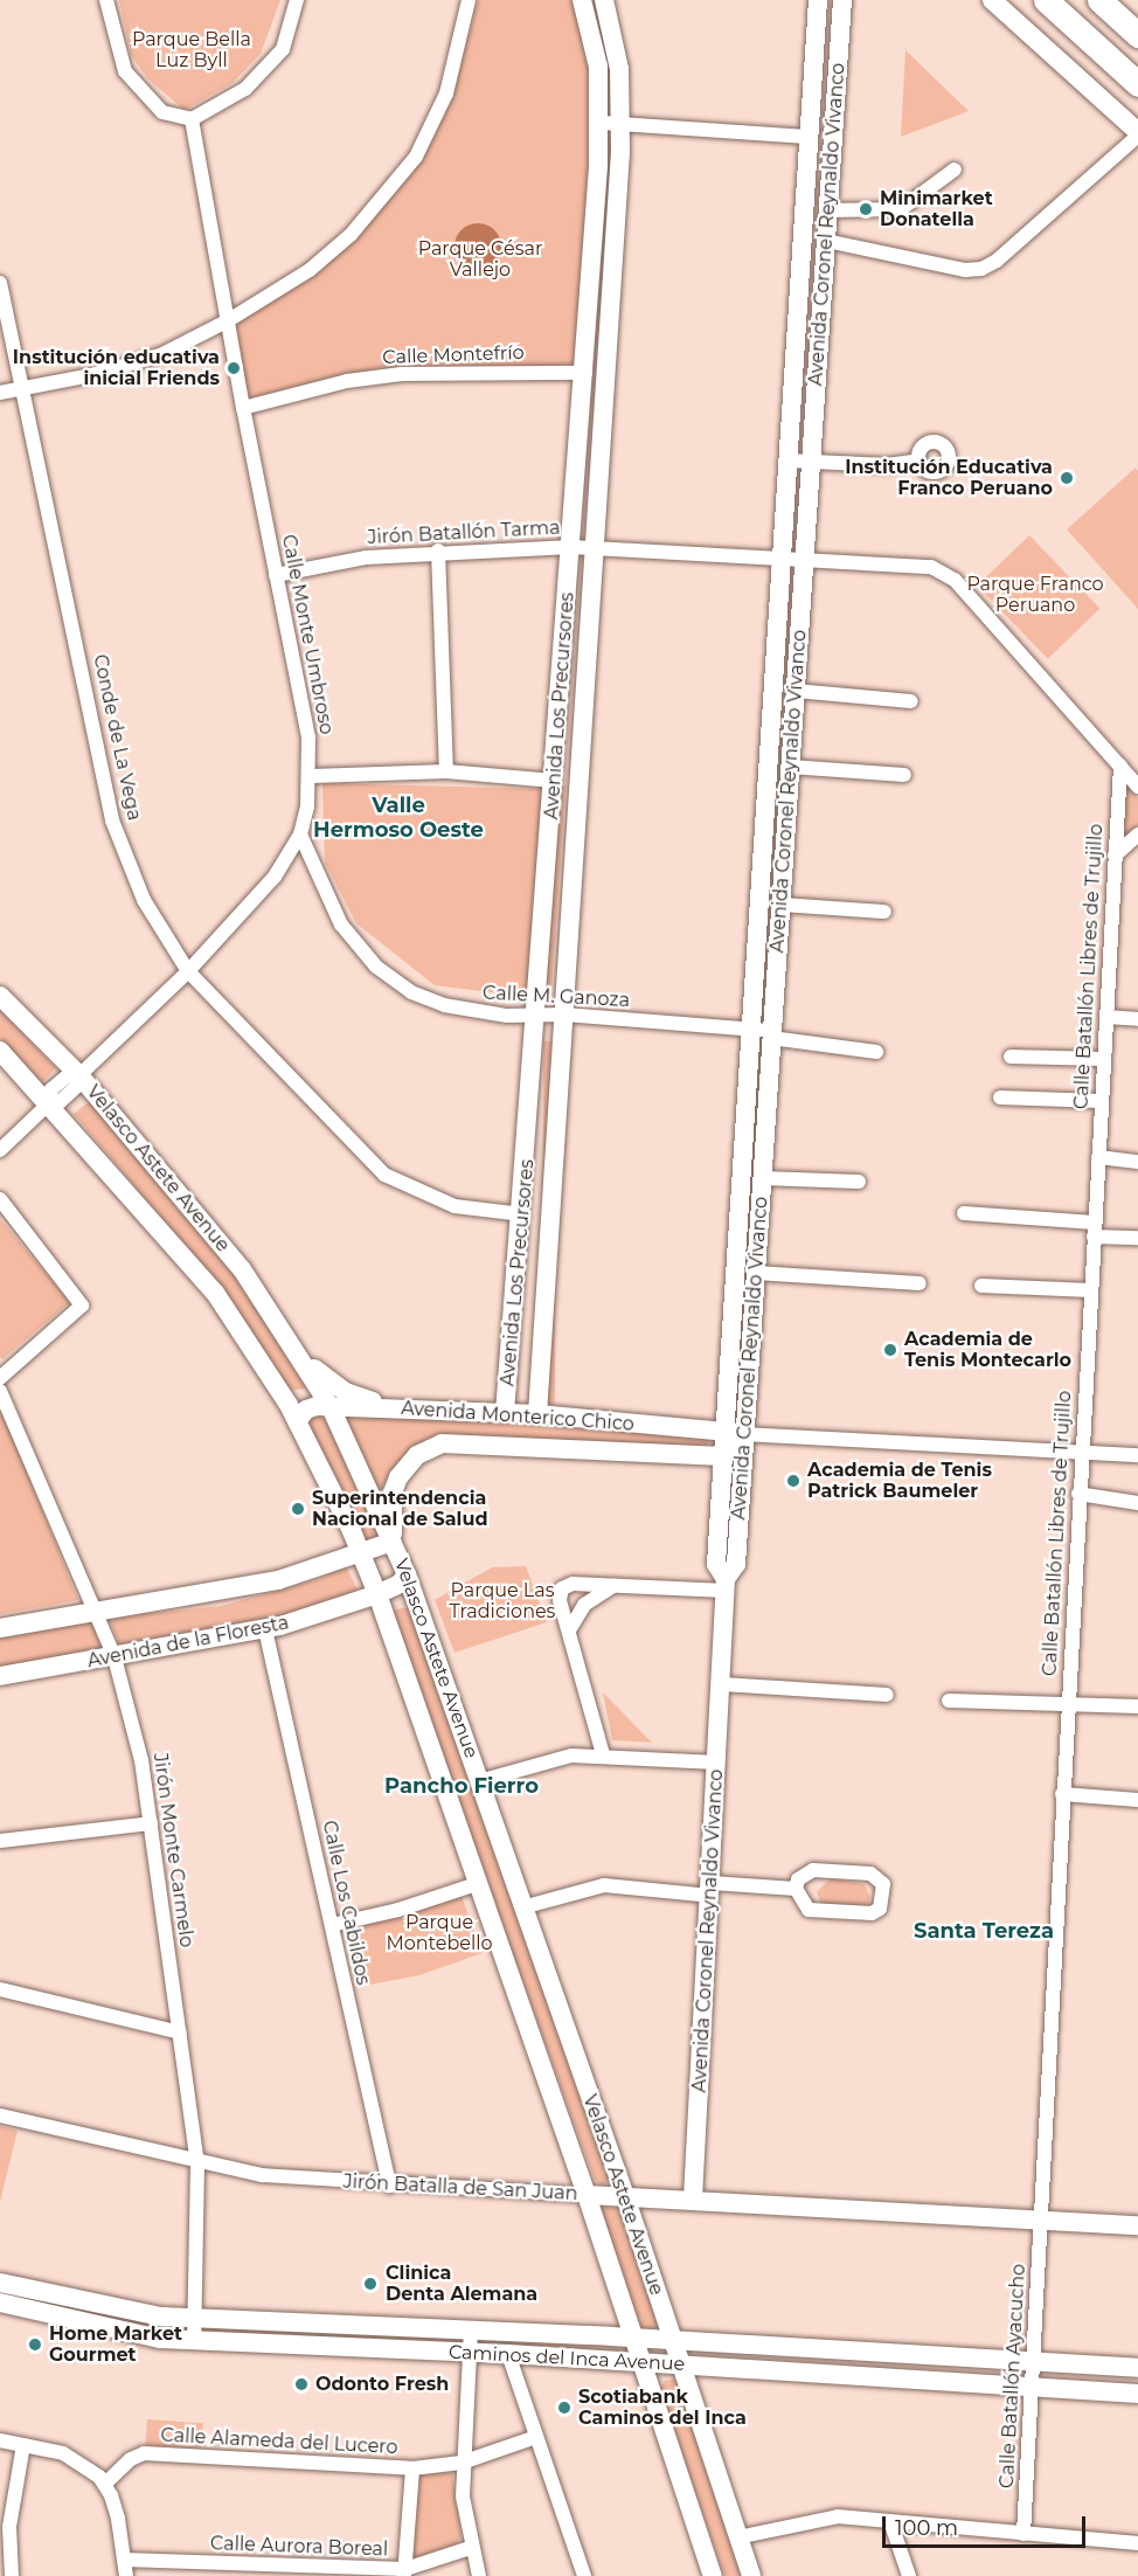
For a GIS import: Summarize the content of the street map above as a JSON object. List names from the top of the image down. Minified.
{"streets":{"street":["Avenida Coronel Reynaldo Vivanco","Calle Montefrío","Jirón Batallón Tarma","Calle Monte Umbroso","Avenida Los Precursores","Conde de La Vega","Calle Batallón Libres de Trujillo","Calle M. Ganoza","Velasco Astete Avenue","Avenida Monterico Chico","Avenida de la Floresta","Jirón Monte Carmelo","Calle Los Cabildos","Jirón Batalla de San Juan","Caminos del Inca Avenue","Calle Batallón Ayacucho","Calle Alameda del Lucero","Calle Aurora Boreal"]},"crossings":[["Avenida Coronel Reynaldo Vivanco","Calle M. Ganoza"],["Avenida Coronel Reynaldo Vivanco","Avenida Monterico Chico"],["Avenida Coronel Reynaldo Vivanco","Jirón Batalla de San Juan"],["Calle Montefrío","Calle Monte Umbroso"],["Calle Montefrío","Avenida Los Precursores"],["Jirón Batallón Tarma","Calle Monte Umbroso"],["Jirón Batallón Tarma","Avenida Los Precursores"],["Calle Monte Umbroso","Conde de La Vega"],["Calle Monte Umbroso","Calle M. Ganoza"],["Calle Monte Umbroso","Velasco Astete Avenue"],["Avenida Los Precursores","Conde de La Vega"],["Avenida Los Precursores","Calle M. Ganoza"],["Avenida Los Precursores","Avenida Monterico Chico"],["Calle Batallón Libres de Trujillo","Avenida Monterico Chico"],["Calle Batallón Libres de Trujillo","Jirón Batalla de San Juan"],["Calle Batallón Libres de Trujillo","Calle Batallón Ayacucho"],["Velasco Astete Avenue","Avenida Monterico Chico"],["Velasco Astete Avenue","Avenida de la Floresta"],["Velasco Astete Avenue","Jirón Batalla de San Juan"],["Velasco Astete Avenue","Caminos del Inca Avenue"],["Avenida de la Floresta","Jirón Monte Carmelo"],["Avenida de la Floresta","Calle Los Cabildos"],["Jirón Monte Carmelo","Jirón Batalla de San Juan"],["Jirón Monte Carmelo","Caminos del Inca Avenue"],["Calle Los Cabildos","Jirón Batalla de San Juan"],["Jirón Batalla de San Juan","Calle Batallón Ayacucho"],["Caminos del Inca Avenue","Calle Batallón Ayacucho"]],"districts":["Valle Hermoso Oeste","Pancho Fierro","Santa Tereza"],"parks":["Parque Bella Luz Byll","Parque César Vallejo","Parque Franco Peruano","Parque Las Tradiciones","Parque Montebello"],"places":["Minimarket Donatella","Institución educativa inicial Friends","Institución Educativa Franco Peruano","Academia de Tenis Montecarlo","Academia de Tenis Patrick Baumeler","Superintendencia Nacional de Salud","Clinica Denta Alemana","Home Market Gourmet","Odonto Fresh","Scotiabank Caminos del Inca"],"scale_bar":"100 m"}
